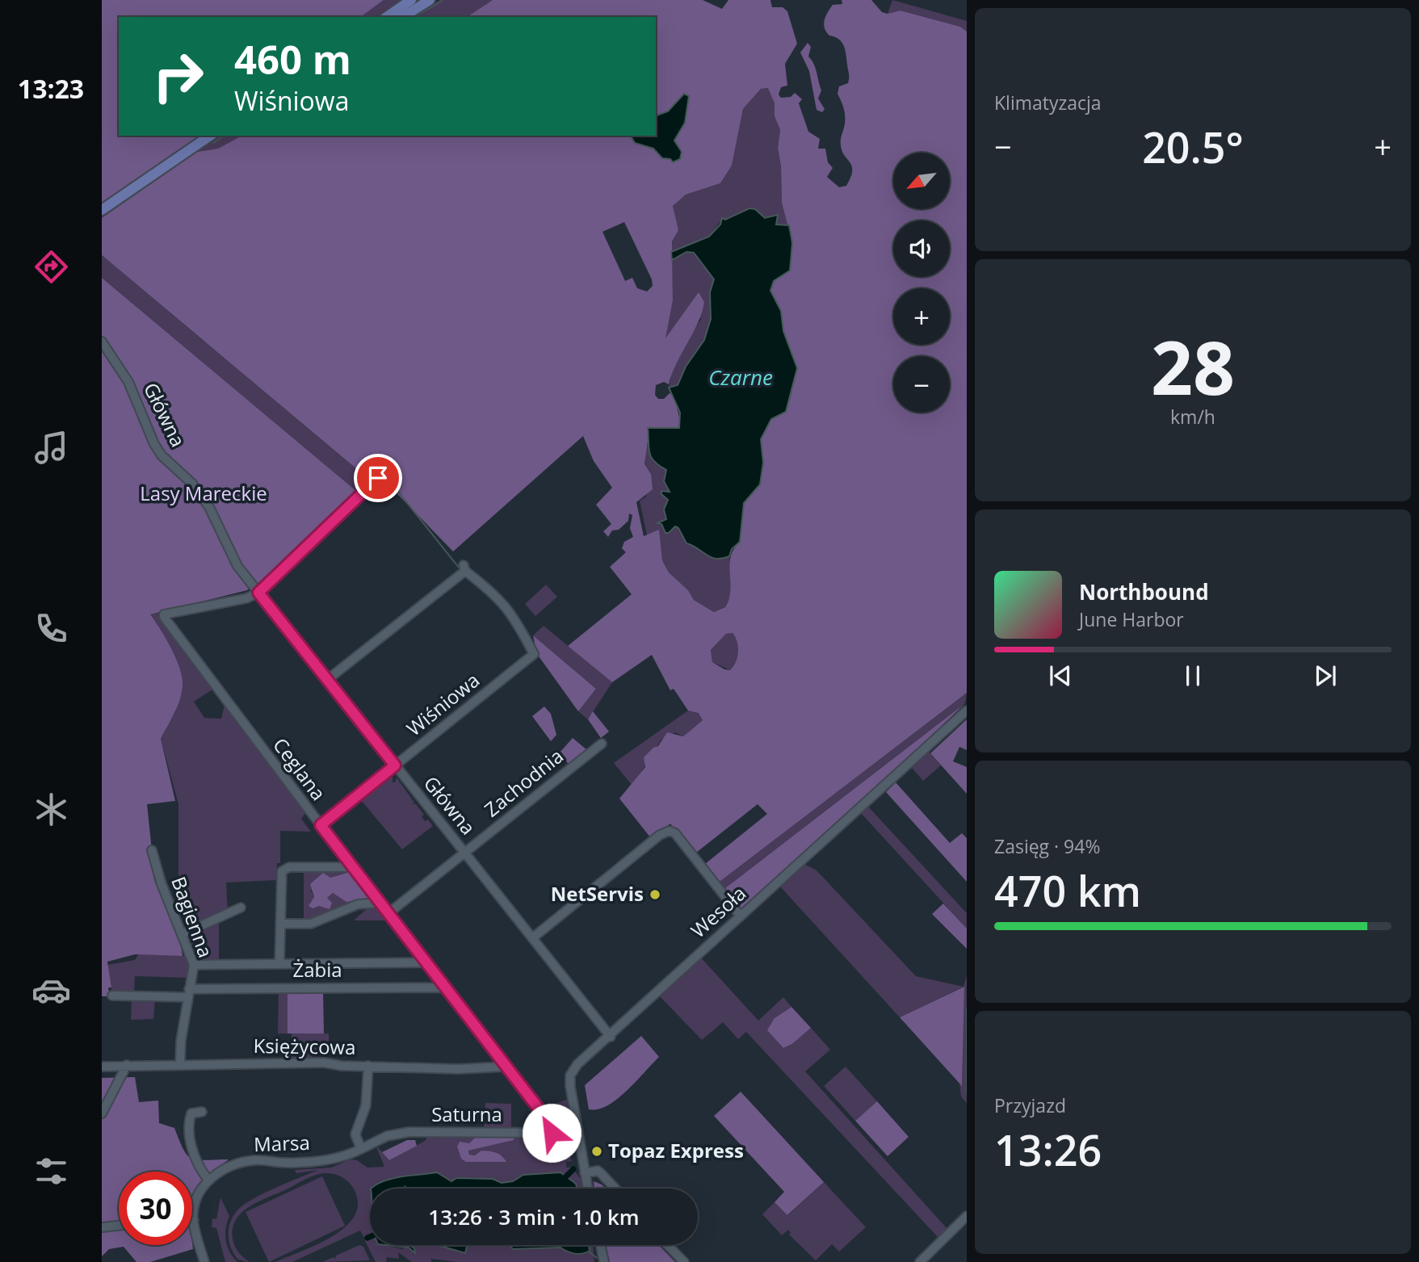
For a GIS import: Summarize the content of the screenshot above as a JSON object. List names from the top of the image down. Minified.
{"streets":{"street":["Główna","Wiśniowa","Ceglana","Zachodnia","Wesoła","Bagienna","Żabia","Księżycowa","Saturna","Marsa"]},"crossings":[["Główna","Wiśniowa"],["Główna","Ceglana"],["Główna","Zachodnia"],["Główna","Wesoła"],["Wiśniowa","Ceglana"],["Ceglana","Zachodnia"],["Ceglana","Żabia"],["Ceglana","Księżycowa"],["Ceglana","Saturna"],["Wesoła","Saturna"],["Bagienna","Żabia"],["Bagienna","Księżycowa"],["Saturna","Marsa"]],"water":["Czarne"],"parks":["Lasy Mareckie"],"places":["NetServis","Topaz Express"],"north":"bottom left","page":{"tabs":"13:23","tile":["Klimatyzacja",["28","km/h"],["Zasięg · 94%","470 km"],["Przyjazd","13:26"]],"turn":["460 m","Wiśniowa"],"heat":["−","20.5°","+"],"map_buttons":["+","−"],"song":["Northbound","June Harbor"],"limit":"30","trip":"13:26 · 3 min · 1.0 km"}}
